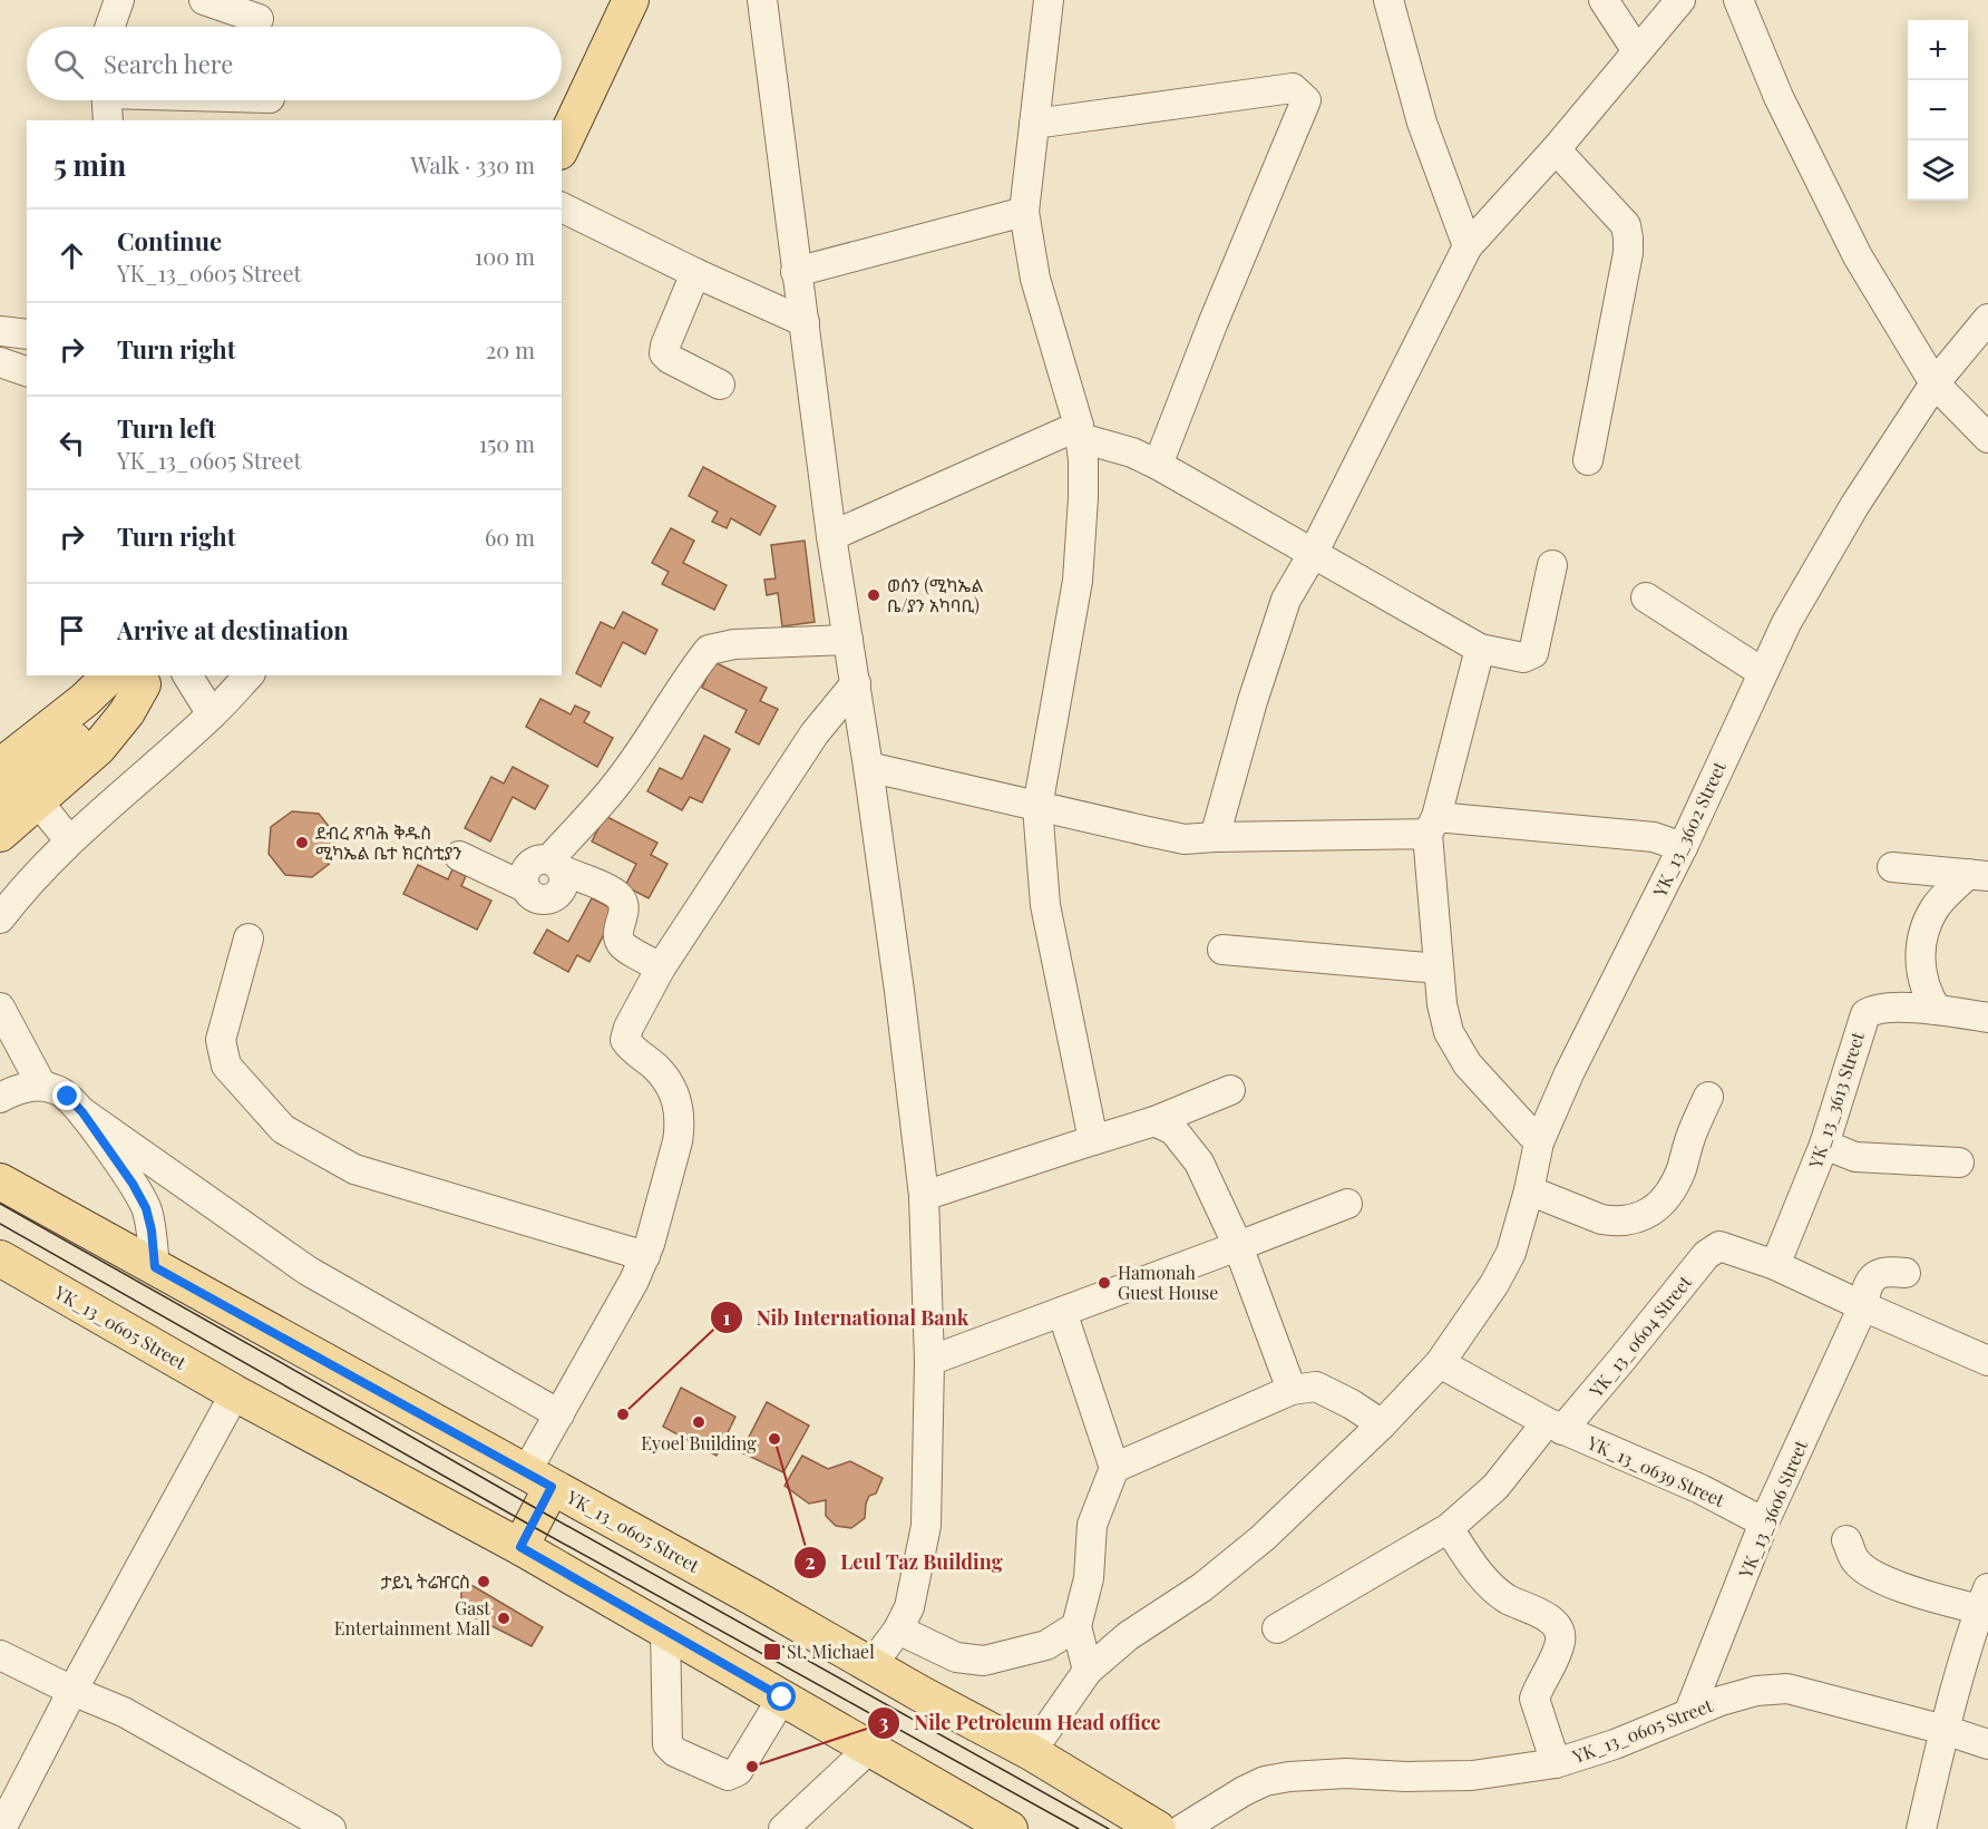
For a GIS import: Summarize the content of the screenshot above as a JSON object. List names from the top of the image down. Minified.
{"streets":{"main road":["YK_13_0605 Street"],"street":["YK_13_3602 Street","YK_13_3613 Street","YK_13_0604 Street","YK_13_0639 Street","YK_13_3606 Street"]},"crossings":[["YK_13_3602 Street","YK_13_0605 Street"],["YK_13_3602 Street","YK_13_0639 Street"],["YK_13_3613 Street","YK_13_0604 Street"],["YK_13_0605 Street","YK_13_3606 Street"],["YK_13_0604 Street","YK_13_0639 Street"],["YK_13_0639 Street","YK_13_3606 Street"]],"places":{"other":["ወሰን (ሚካኤል ቤ/ያን አካባቢ)","ደብረ ጽባሕ ቅዱስ ሚካኤል ቤተ ክርስቲያን","Hamonah Guest House","Nib International Bank","Eyoel Building","Leul Taz Building","ታይኒ ትሬዠርስ","Gast Entertainment Mall","Nile Petroleum Head office"],"transit":["St. Michael"]},"page":{"map_buttons":["+","−"],"search":"Search here","heading":["5 min","Walk · 330 m"],"list":[["Continue","YK_13_0605 Street","100 m"],["Turn right","20 m"],["Turn left","YK_13_0605 Street","150 m"],["Turn right","60 m"],"Arrive at destination"]}}
